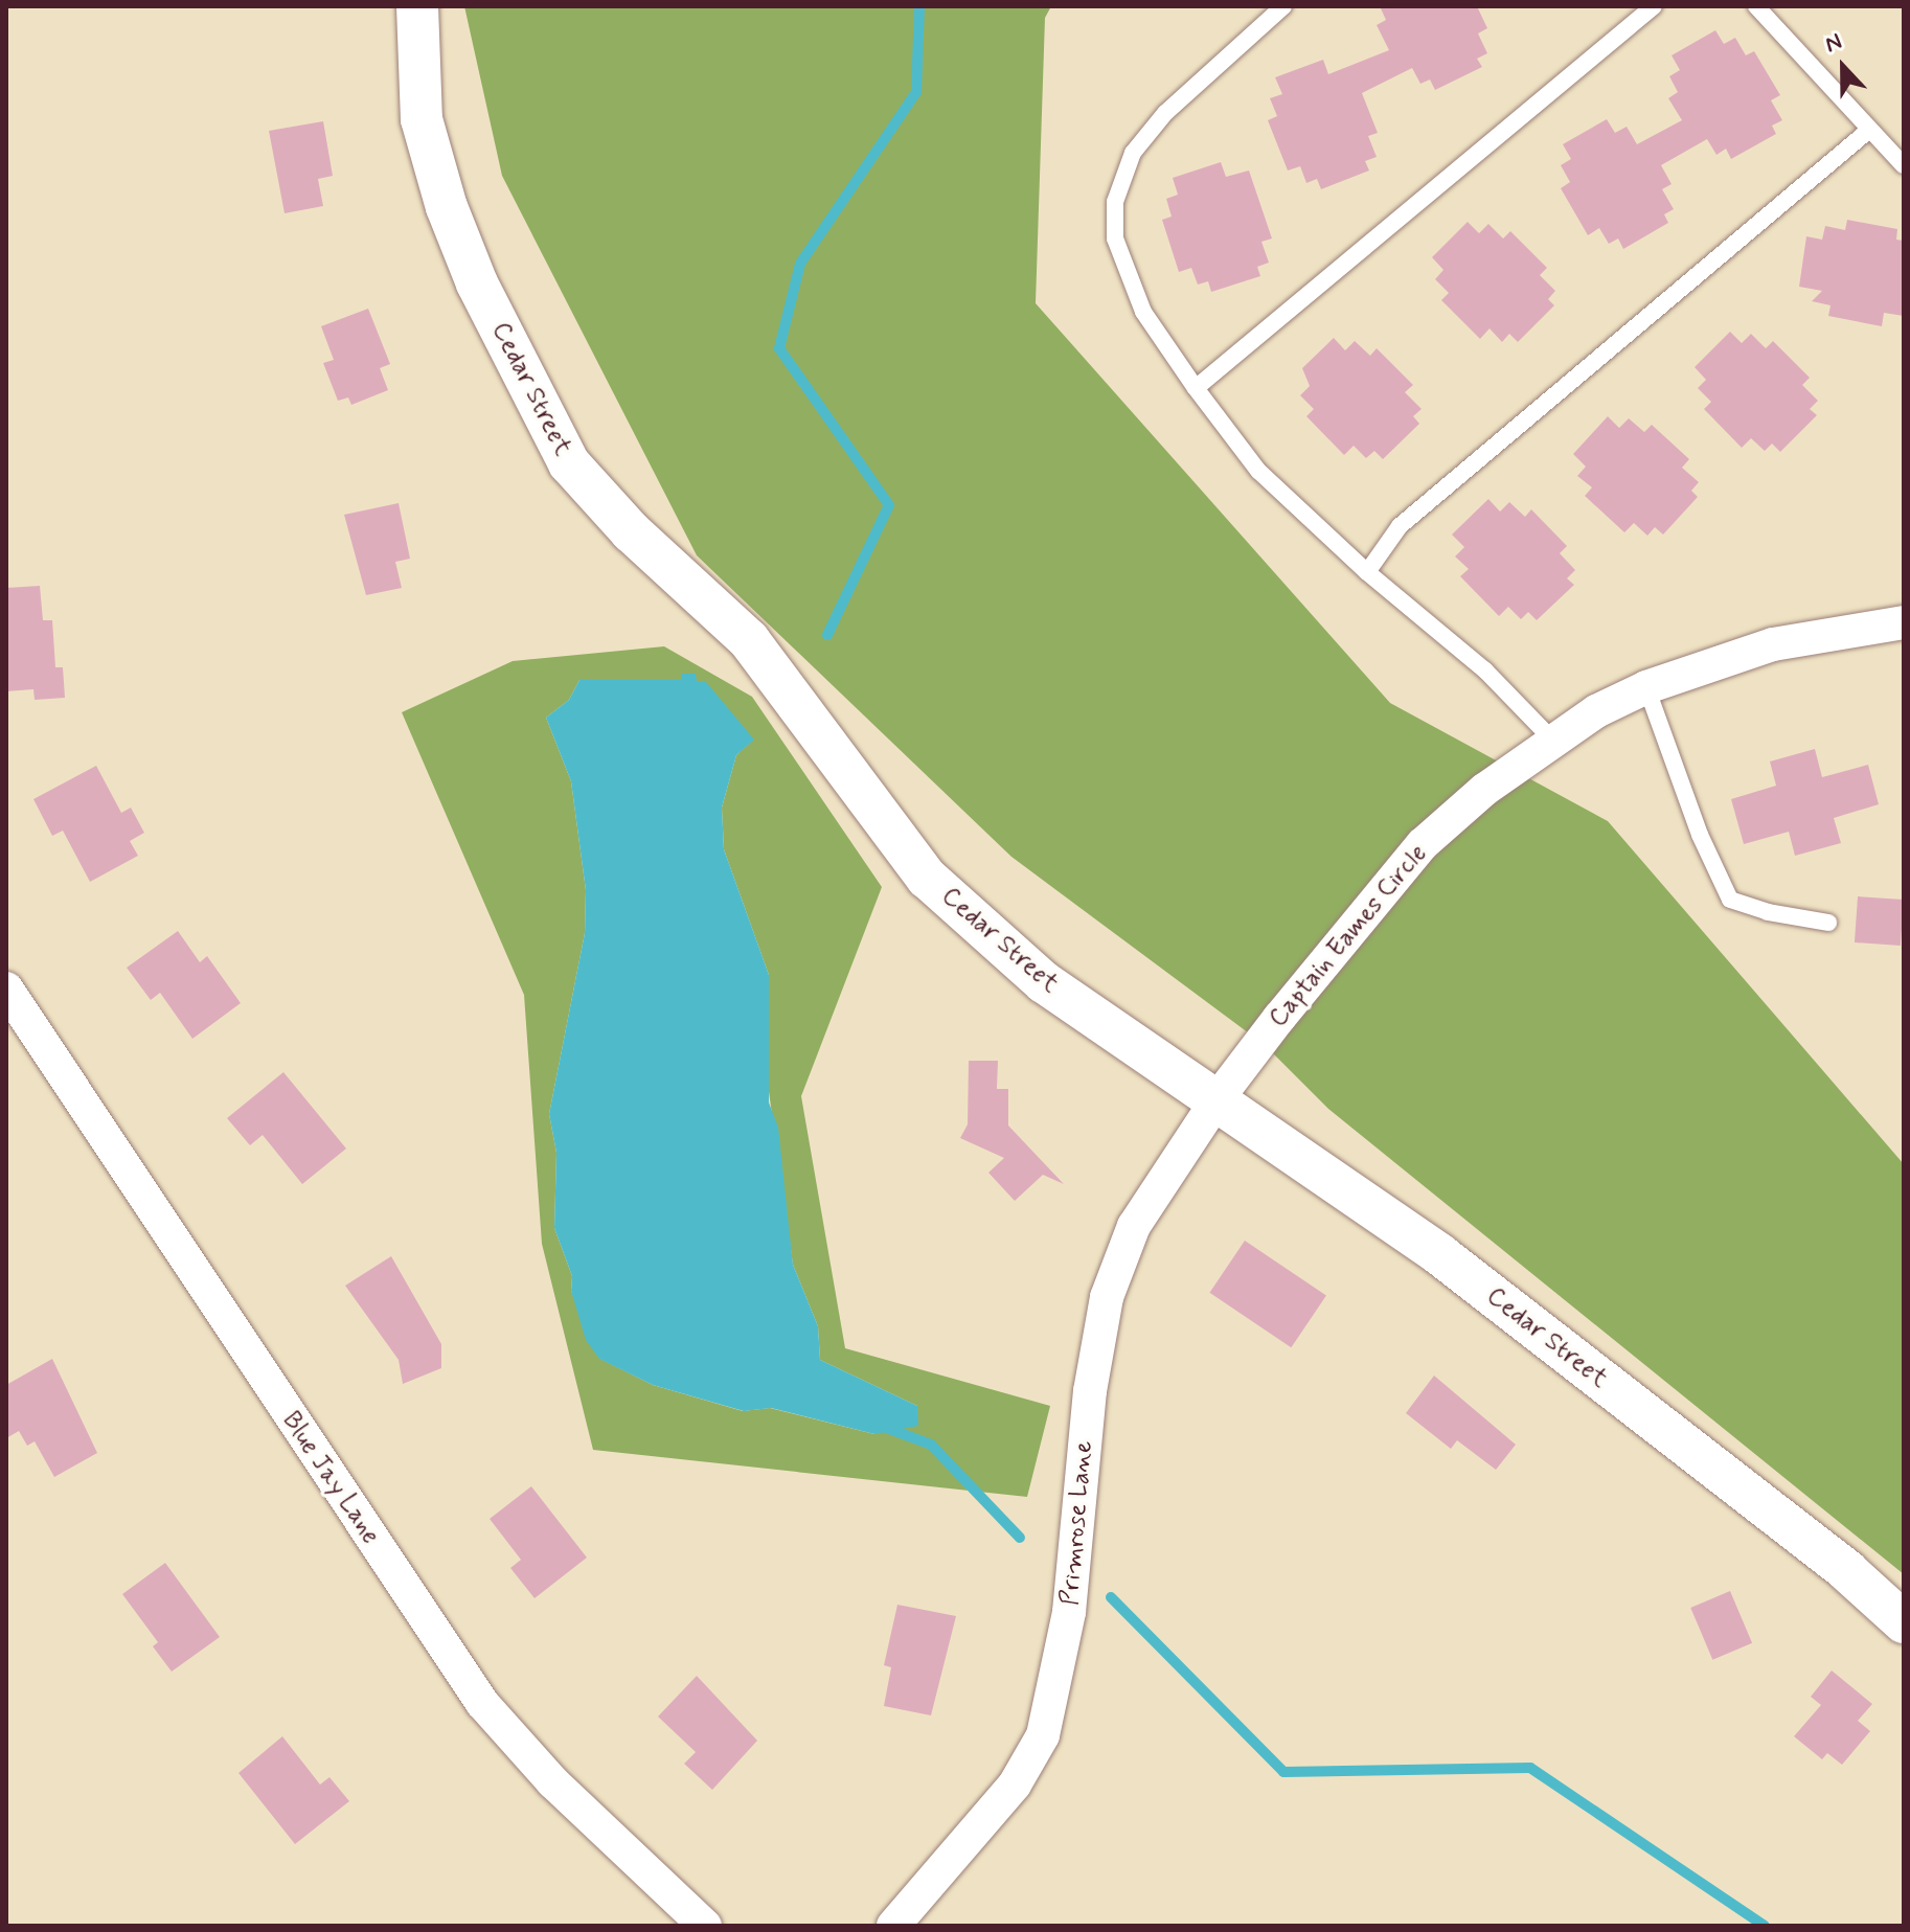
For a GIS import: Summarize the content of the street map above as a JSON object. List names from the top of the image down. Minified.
{"streets":{"street":["Cedar Street","Captain Eames Circle","Blue Jay Lane","Primrose Lane"]},"crossings":[["Cedar Street","Captain Eames Circle"],["Cedar Street","Primrose Lane"],["Captain Eames Circle","Primrose Lane"]],"north":"top"}
